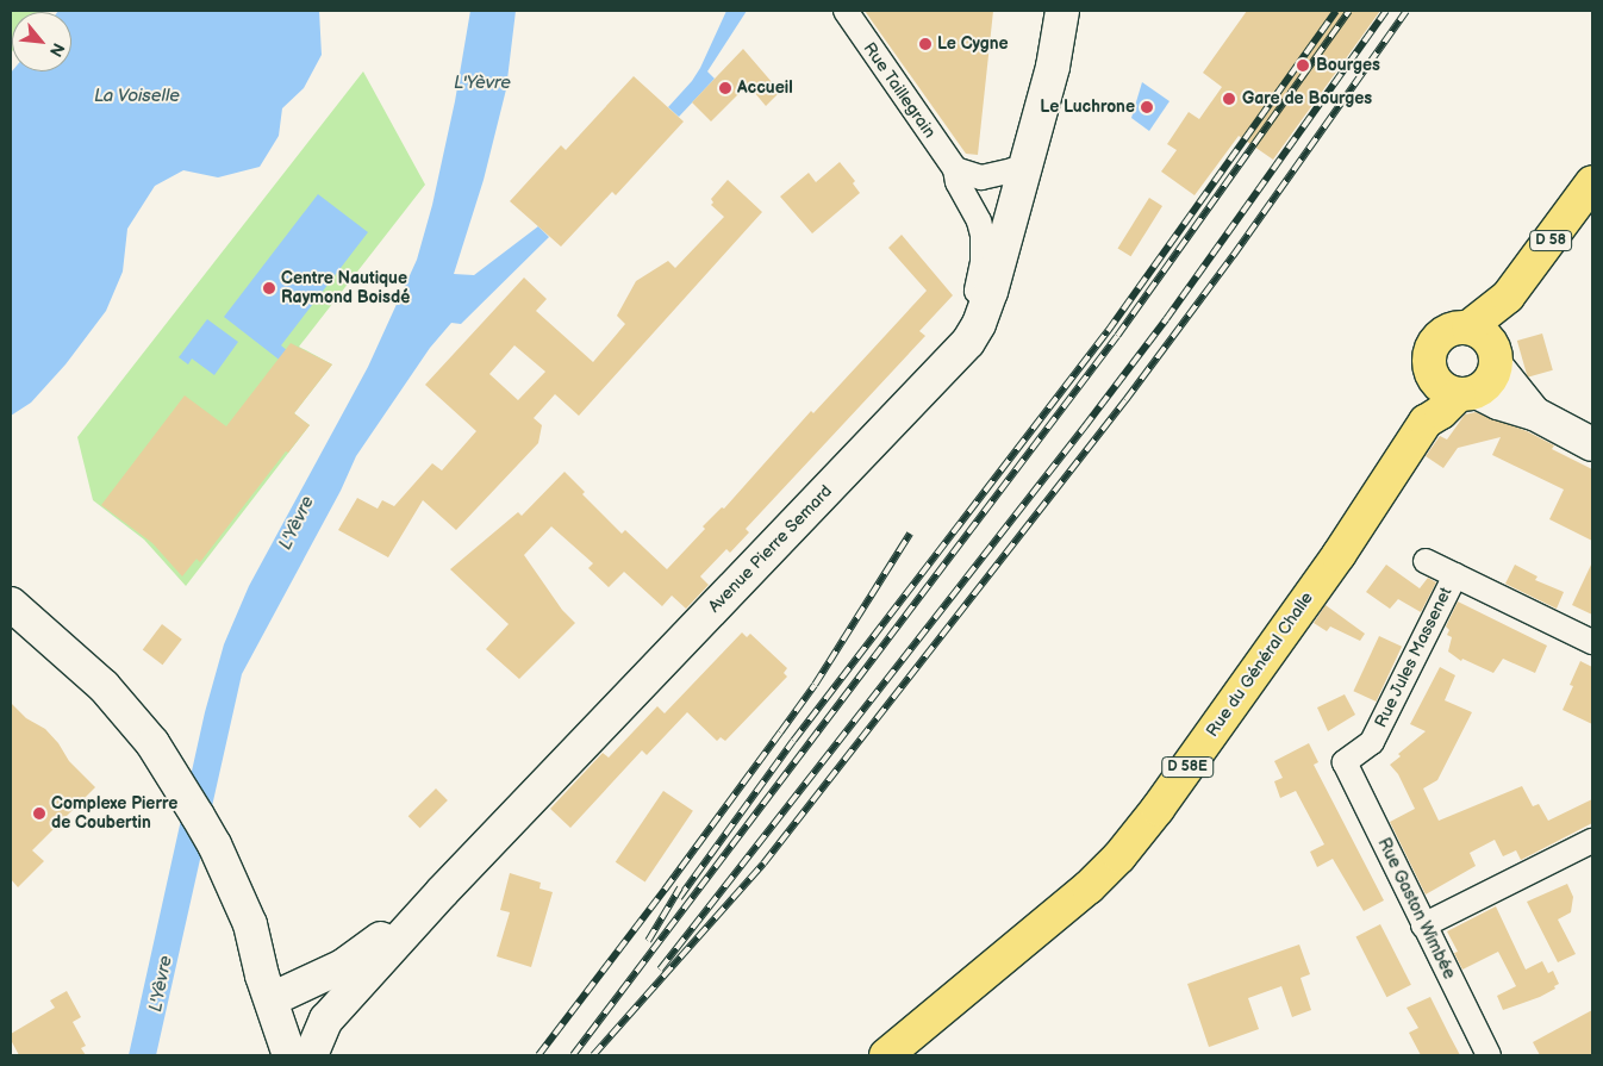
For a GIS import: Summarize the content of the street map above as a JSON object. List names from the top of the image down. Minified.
{"streets":{"main road":["D 58","Avenue Pierre Semard","Rue du Général Challe","D 58E"],"street":["Rue Taillegrain","Rue Jules Massenet","Rue Gaston Wimbée"]},"crossings":[["Rue Taillegrain","Avenue Pierre Semard"],["D 58","Rue du Général Challe"],["Rue Jules Massenet","Rue Gaston Wimbée"]],"water":["L'Yèvre","La Voiselle"],"places":["Le Cygne","Bourges","Accueil","Gare de Bourges","Le Luchrone","Centre Nautique Raymond Boisdé","Complexe Pierre de Coubertin"],"north":"bottom right"}
